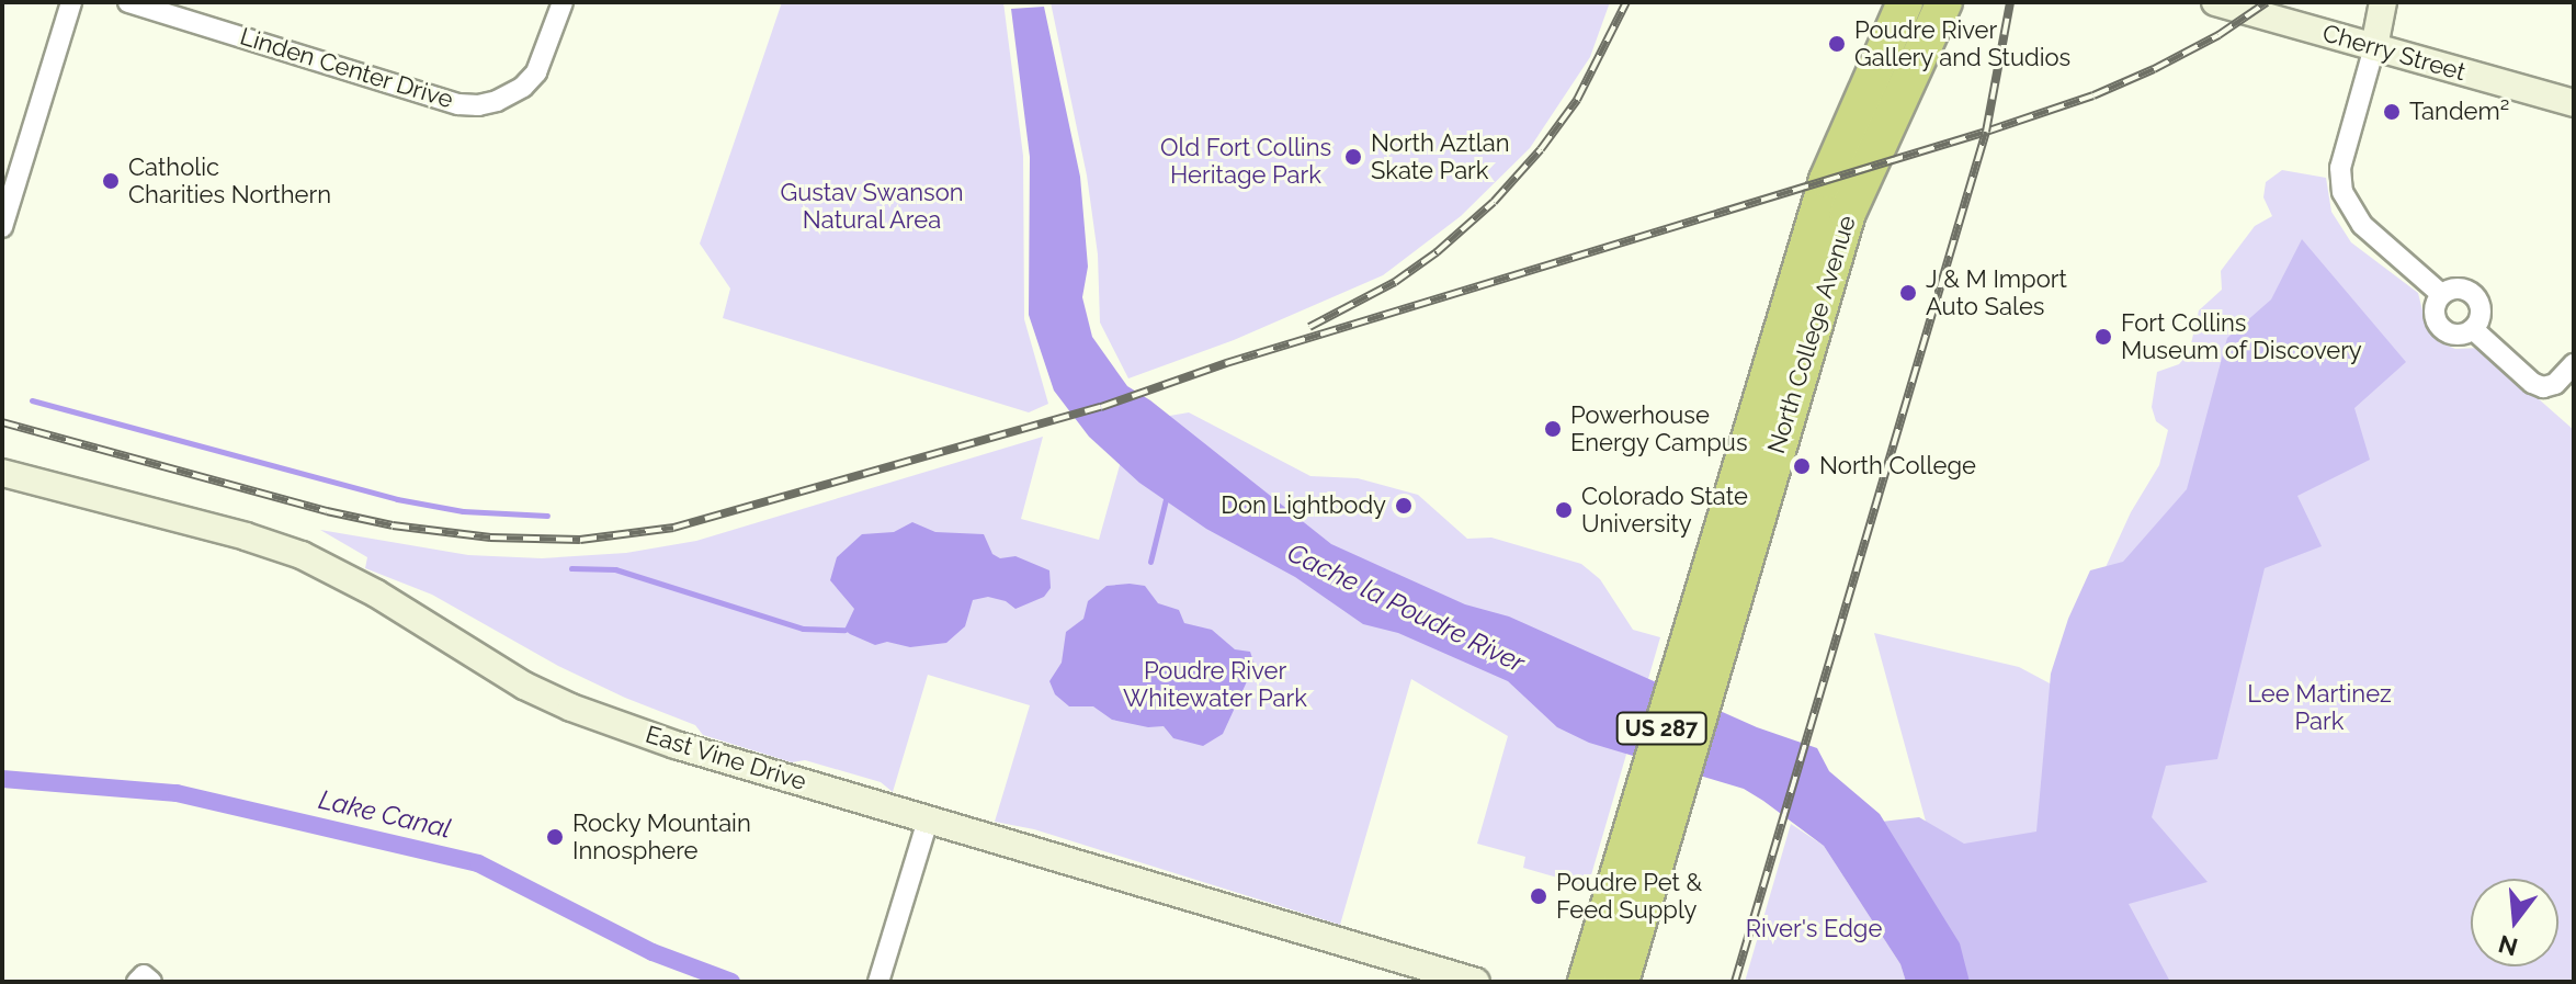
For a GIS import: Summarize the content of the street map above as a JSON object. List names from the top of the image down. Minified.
{"streets":{"highway":["North College Avenue","US 287"],"main road":["Cherry Street","East Vine Drive"],"street":["Linden Center Drive"]},"water":["Cache la Poudre River","Lake Canal"],"parks":["Old Fort Collins Heritage Park","Gustav Swanson Natural Area","Poudre River Whitewater Park","Lee Martinez Park","River's Edge"],"places":["Poudre River Gallery and Studios","Tandem²","North Aztlan Skate Park","Catholic Charities Northern","J & M Import Auto Sales","Fort Collins Museum of Discovery","Powerhouse Energy Campus","North College","Don Lightbody","Colorado State University","Rocky Mountain Innosphere","Poudre Pet & Feed Supply"],"north":"bottom"}
